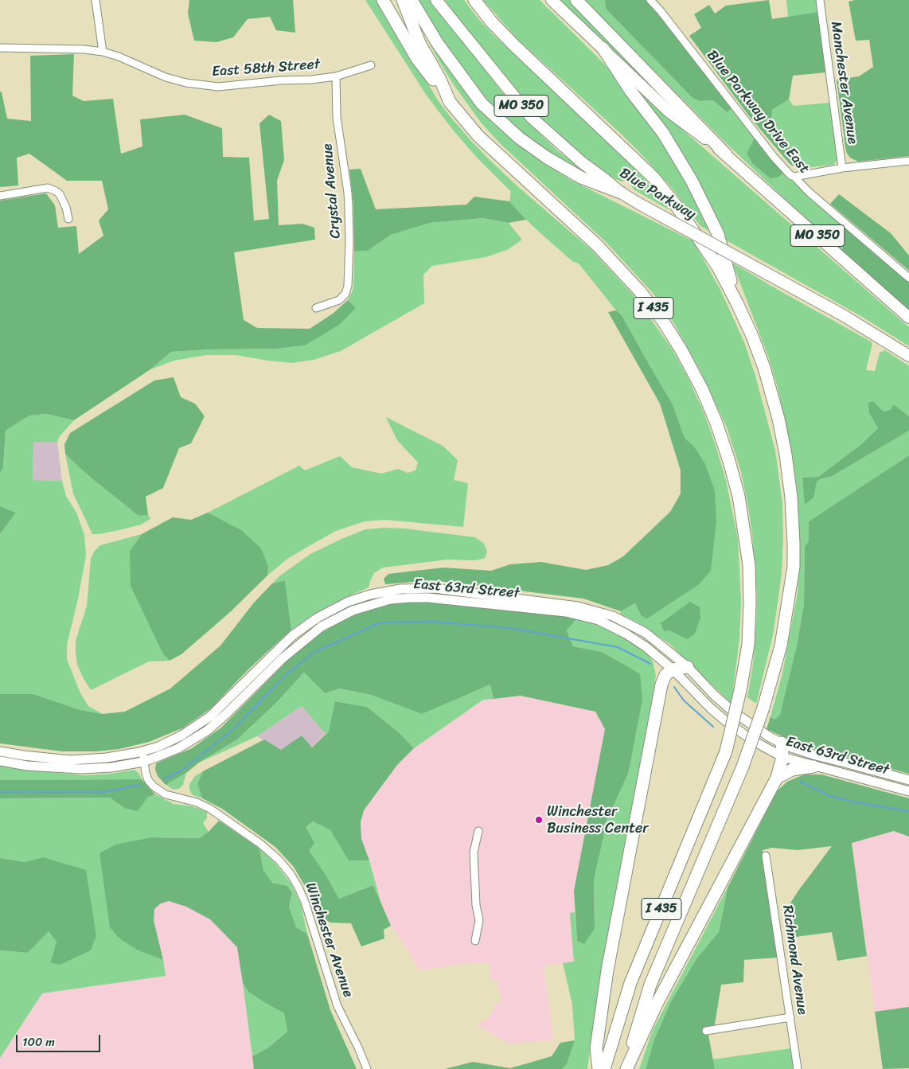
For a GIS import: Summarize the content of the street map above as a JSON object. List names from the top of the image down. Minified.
{"streets":{"highway":["MO 350","Blue Parkway","I 435"],"main road":["East 63rd Street"],"street":["East 58th Street","Manchester Avenue","Blue Parkway Drive East","Crystal Avenue","Winchester Avenue","Richmond Avenue"]},"crossings":[["East 58th Street","Crystal Avenue"],["East 63rd Street","Winchester Avenue"]],"places":["Winchester Business Center"],"scale_bar":"100 m"}
